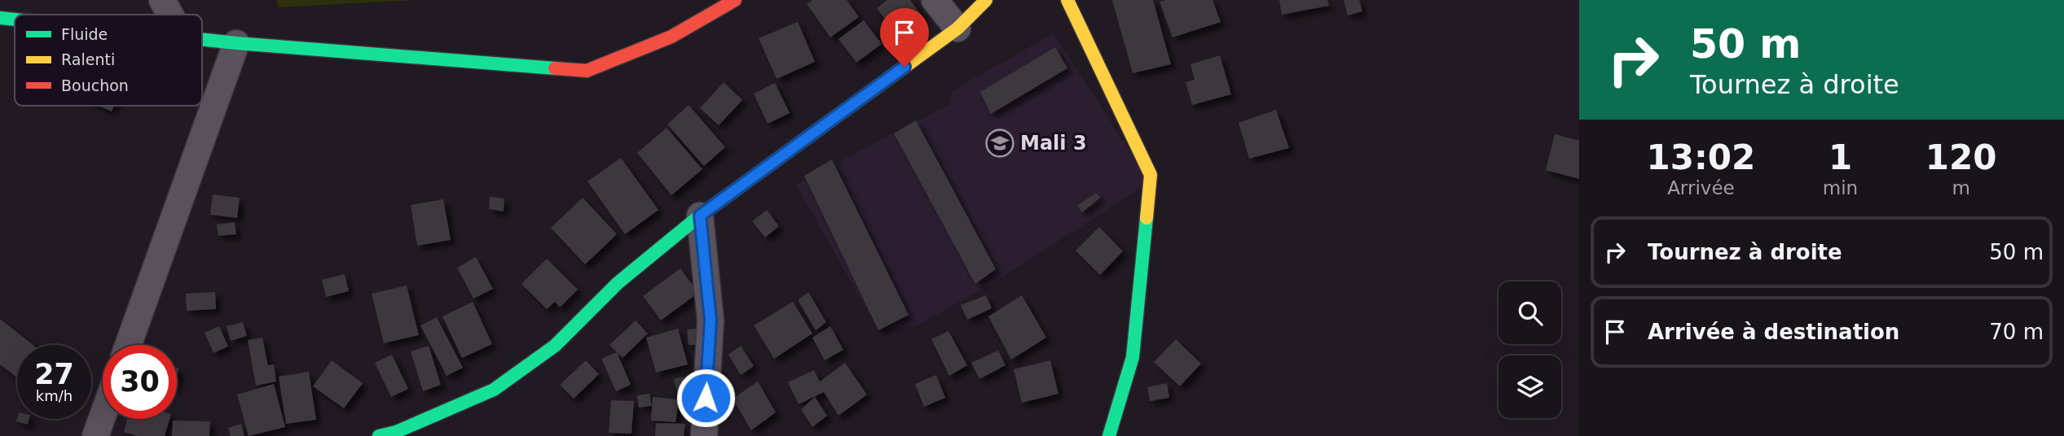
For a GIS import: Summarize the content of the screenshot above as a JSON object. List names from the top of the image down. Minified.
{"places":{"school or university":["Mali 3"]},"legend":["Fluide","Ralenti","Bouchon"],"page":{"turn":["50 m","Tournez à droite"],"eta":["13:02","Arrivée","1","min","120","m"],"list":[{"name":"Tournez à droite","value":"50 m"},{"name":"Arrivée à destination","value":"70 m"}],"speed":"27 km/h","limit":"30"}}
